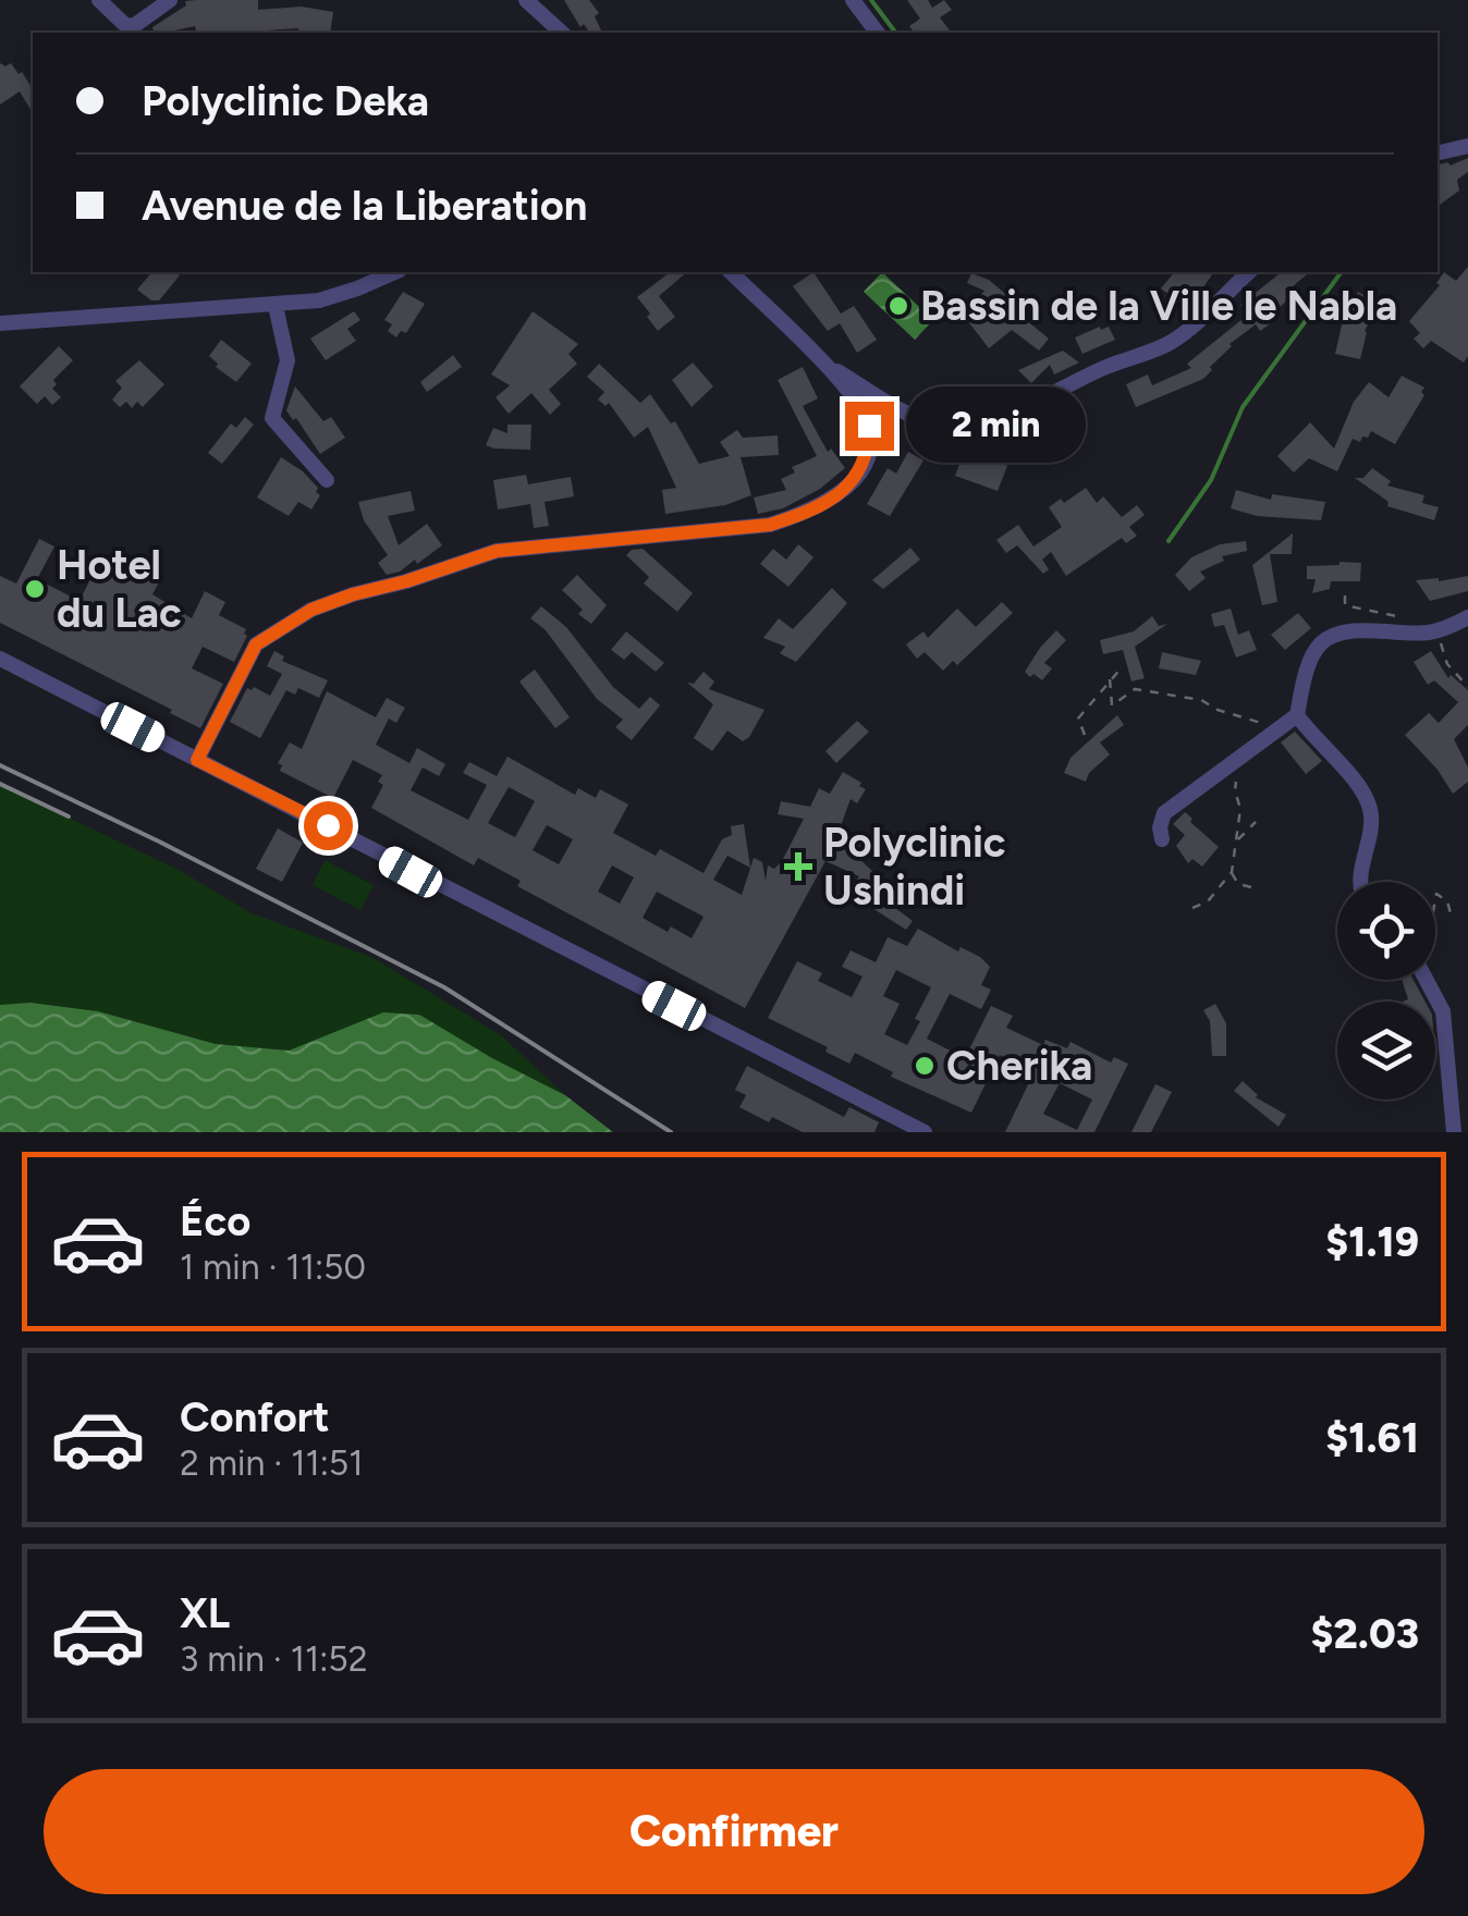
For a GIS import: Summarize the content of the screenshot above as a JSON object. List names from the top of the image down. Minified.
{"places":{"other":["Bassin de la Ville le Nabla","Hotel du Lac","Cherika"],"health":["Polyclinic Ushindi"]},"page":{"banner":["Polyclinic Deka","Avenue de la Liberation"],"bubble":"2 min","list":[{"name":"Éco","note":"1 min · 11:50","value":"$1.19"},{"name":"Confort","note":"2 min · 11:51","value":"$1.61"},{"name":"XL","note":"3 min · 11:52","value":"$2.03"}],"buttons":"Confirmer"}}
